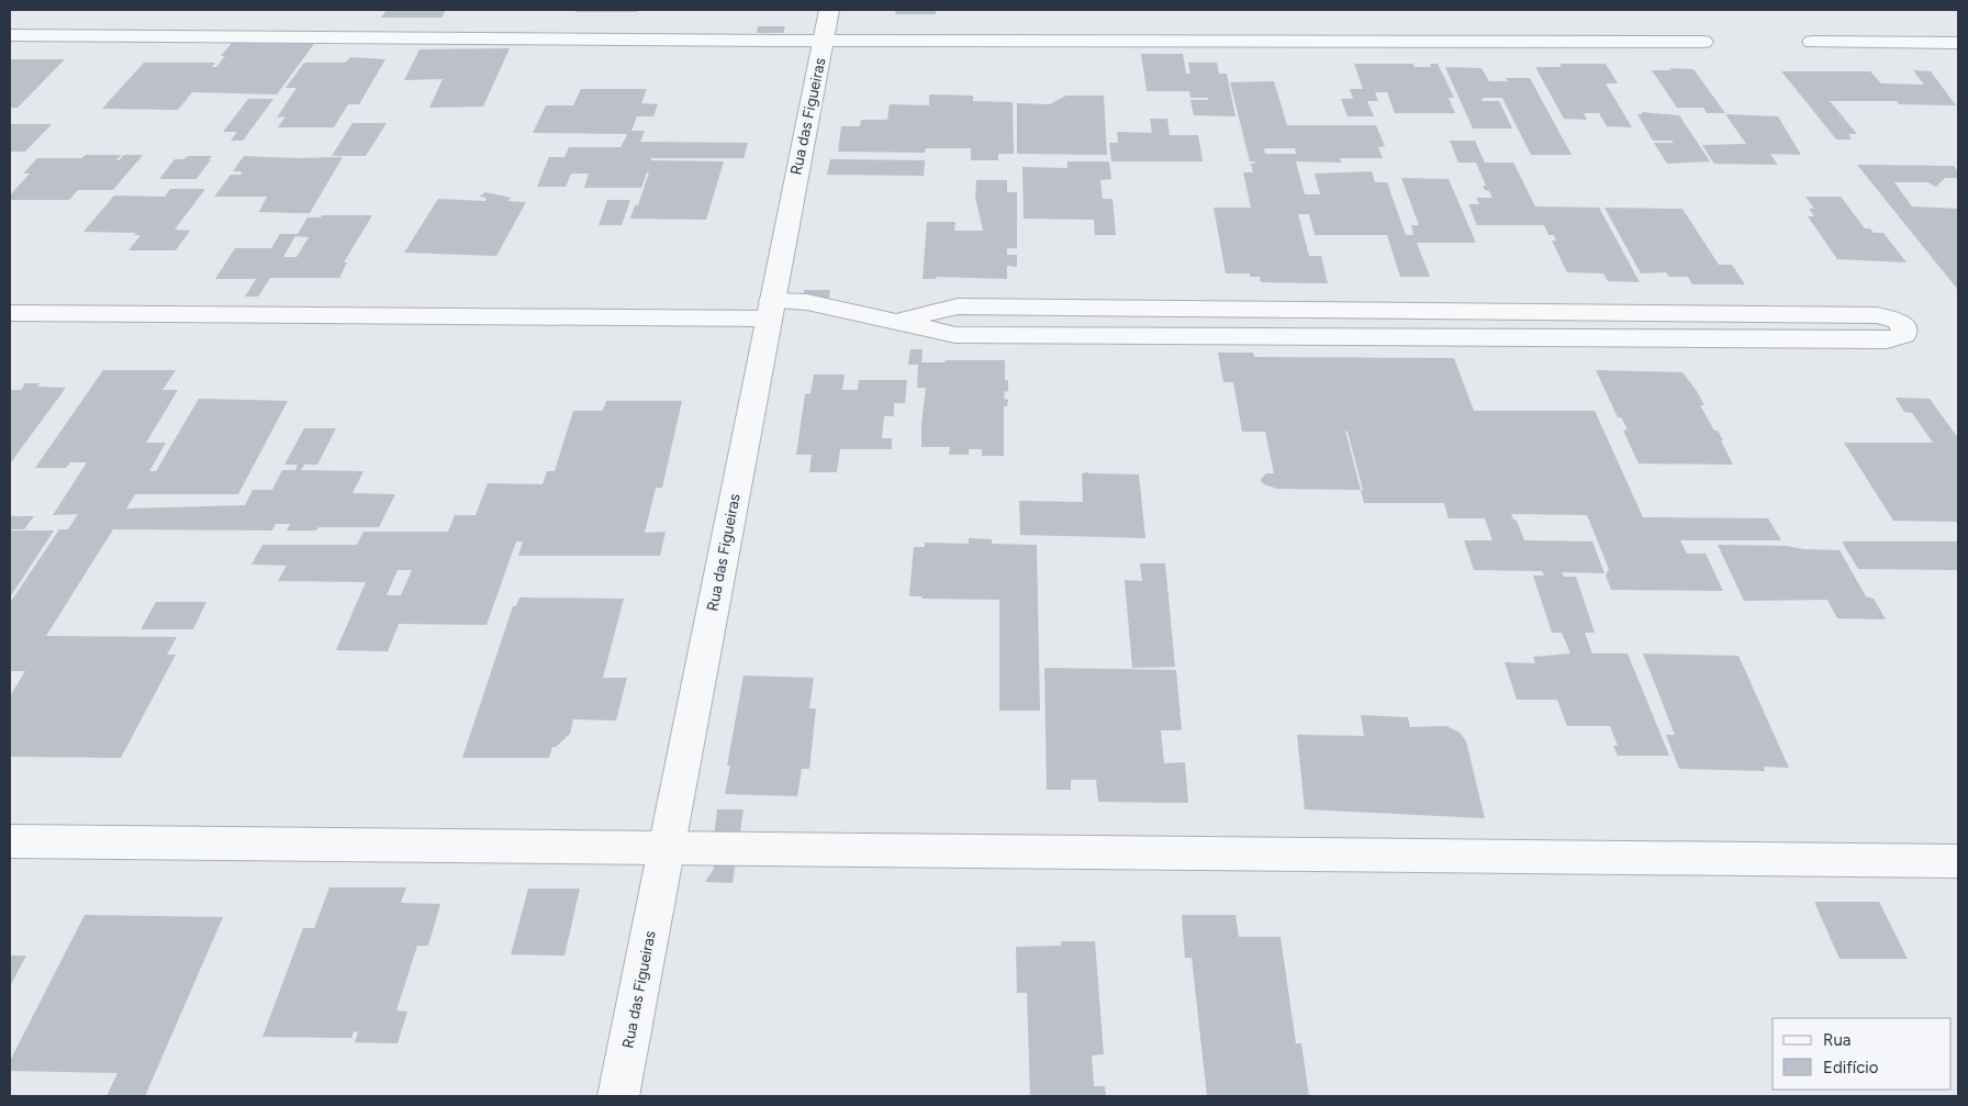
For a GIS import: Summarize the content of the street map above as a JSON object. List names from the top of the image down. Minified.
{"streets":{"street":["Rua das Figueiras"]},"legend":["Rua","Edifício"]}
